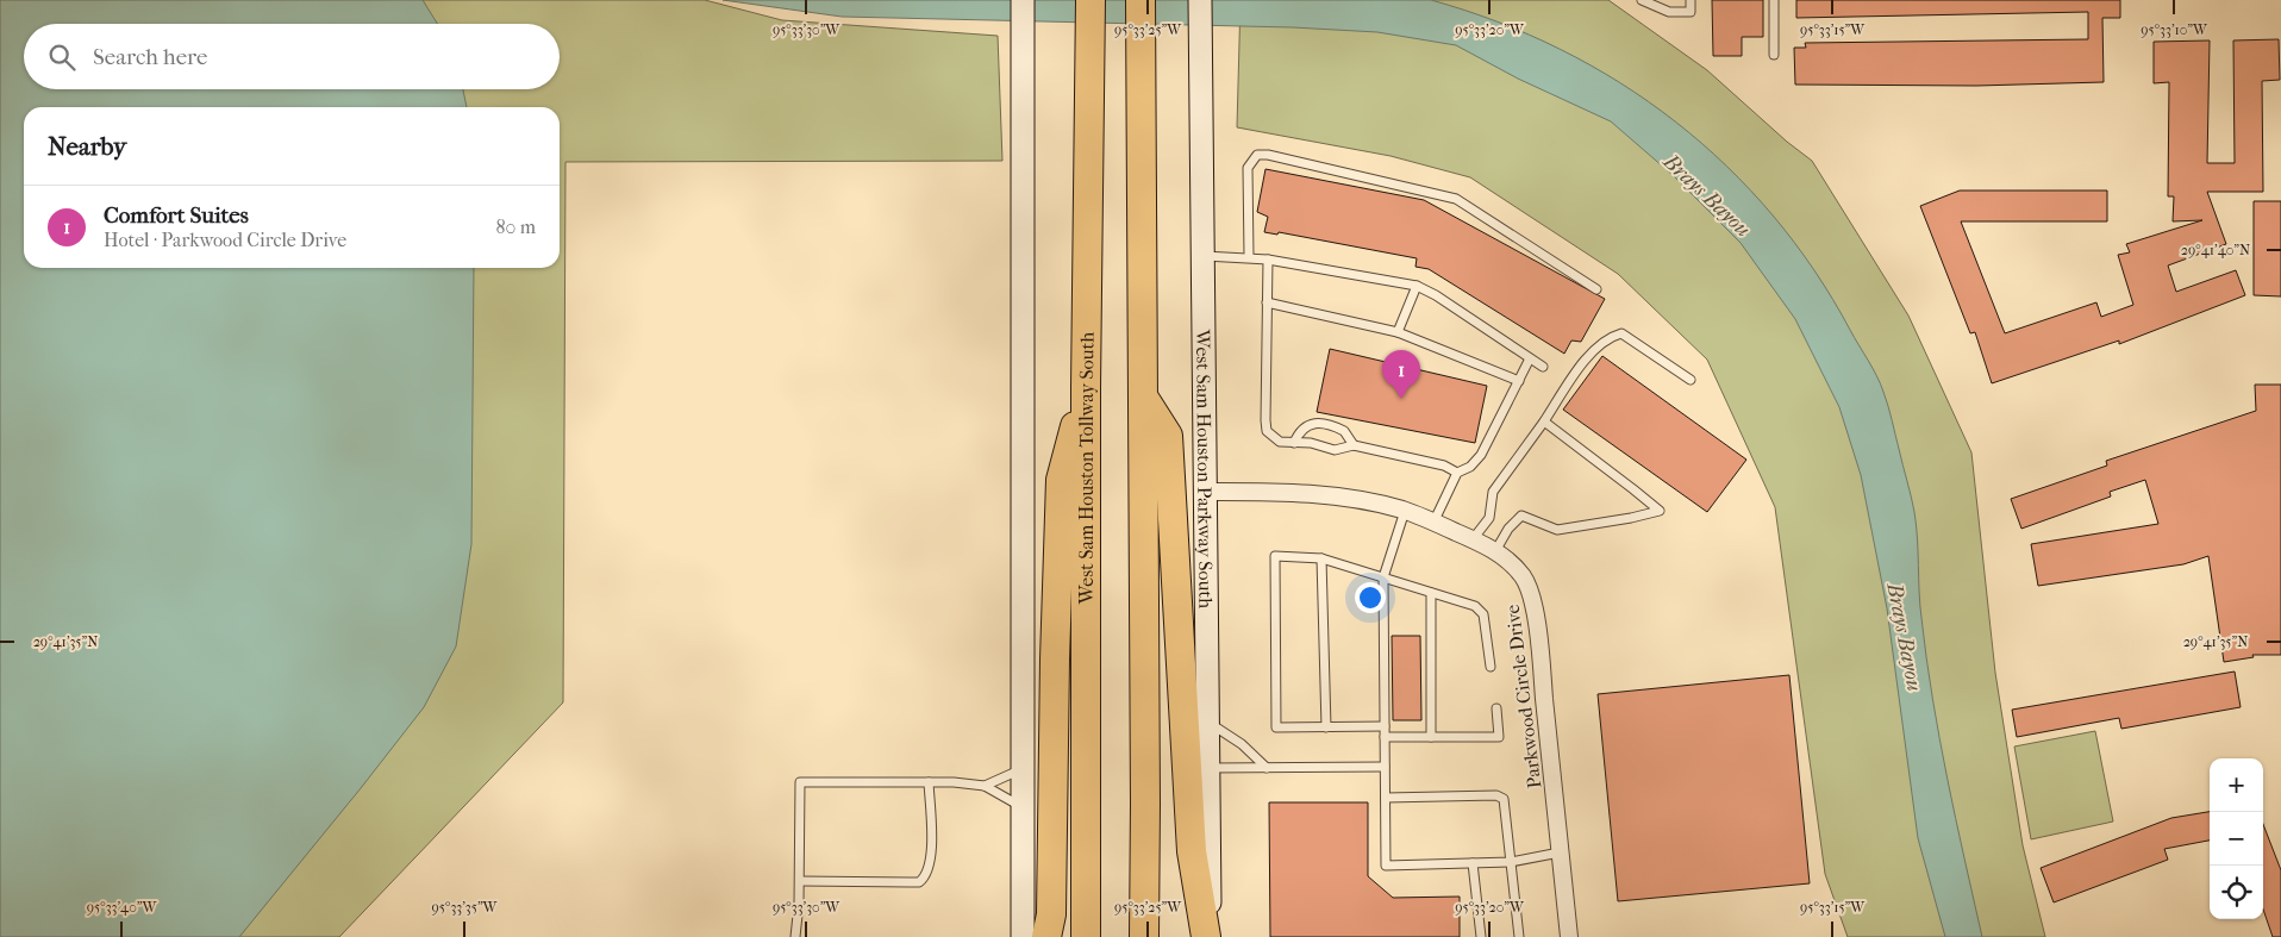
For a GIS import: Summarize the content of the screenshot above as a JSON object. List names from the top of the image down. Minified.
{"streets":{"highway":["West Sam Houston Tollway South"],"main road":["West Sam Houston Parkway South"],"street":["Parkwood Circle Drive"]},"crossings":[["West Sam Houston Parkway South","Parkwood Circle Drive"]],"water":["Brays Bayou"],"page":{"search":"Search here","heading":"Nearby","list":[{"mark":"1","name":"Comfort Suites","note":"Hotel · Parkwood Circle Drive","value":"80 m"}],"pins":"1","map_buttons":["+","−"]},"coordinates":["95°33'30\"W","95°33'25\"W","95°33'20\"W","95°33'15\"W","95°33'10\"W","29°41'40\"N","29°41'35\"N","95°33'40\"W","95°33'35\"W"]}
